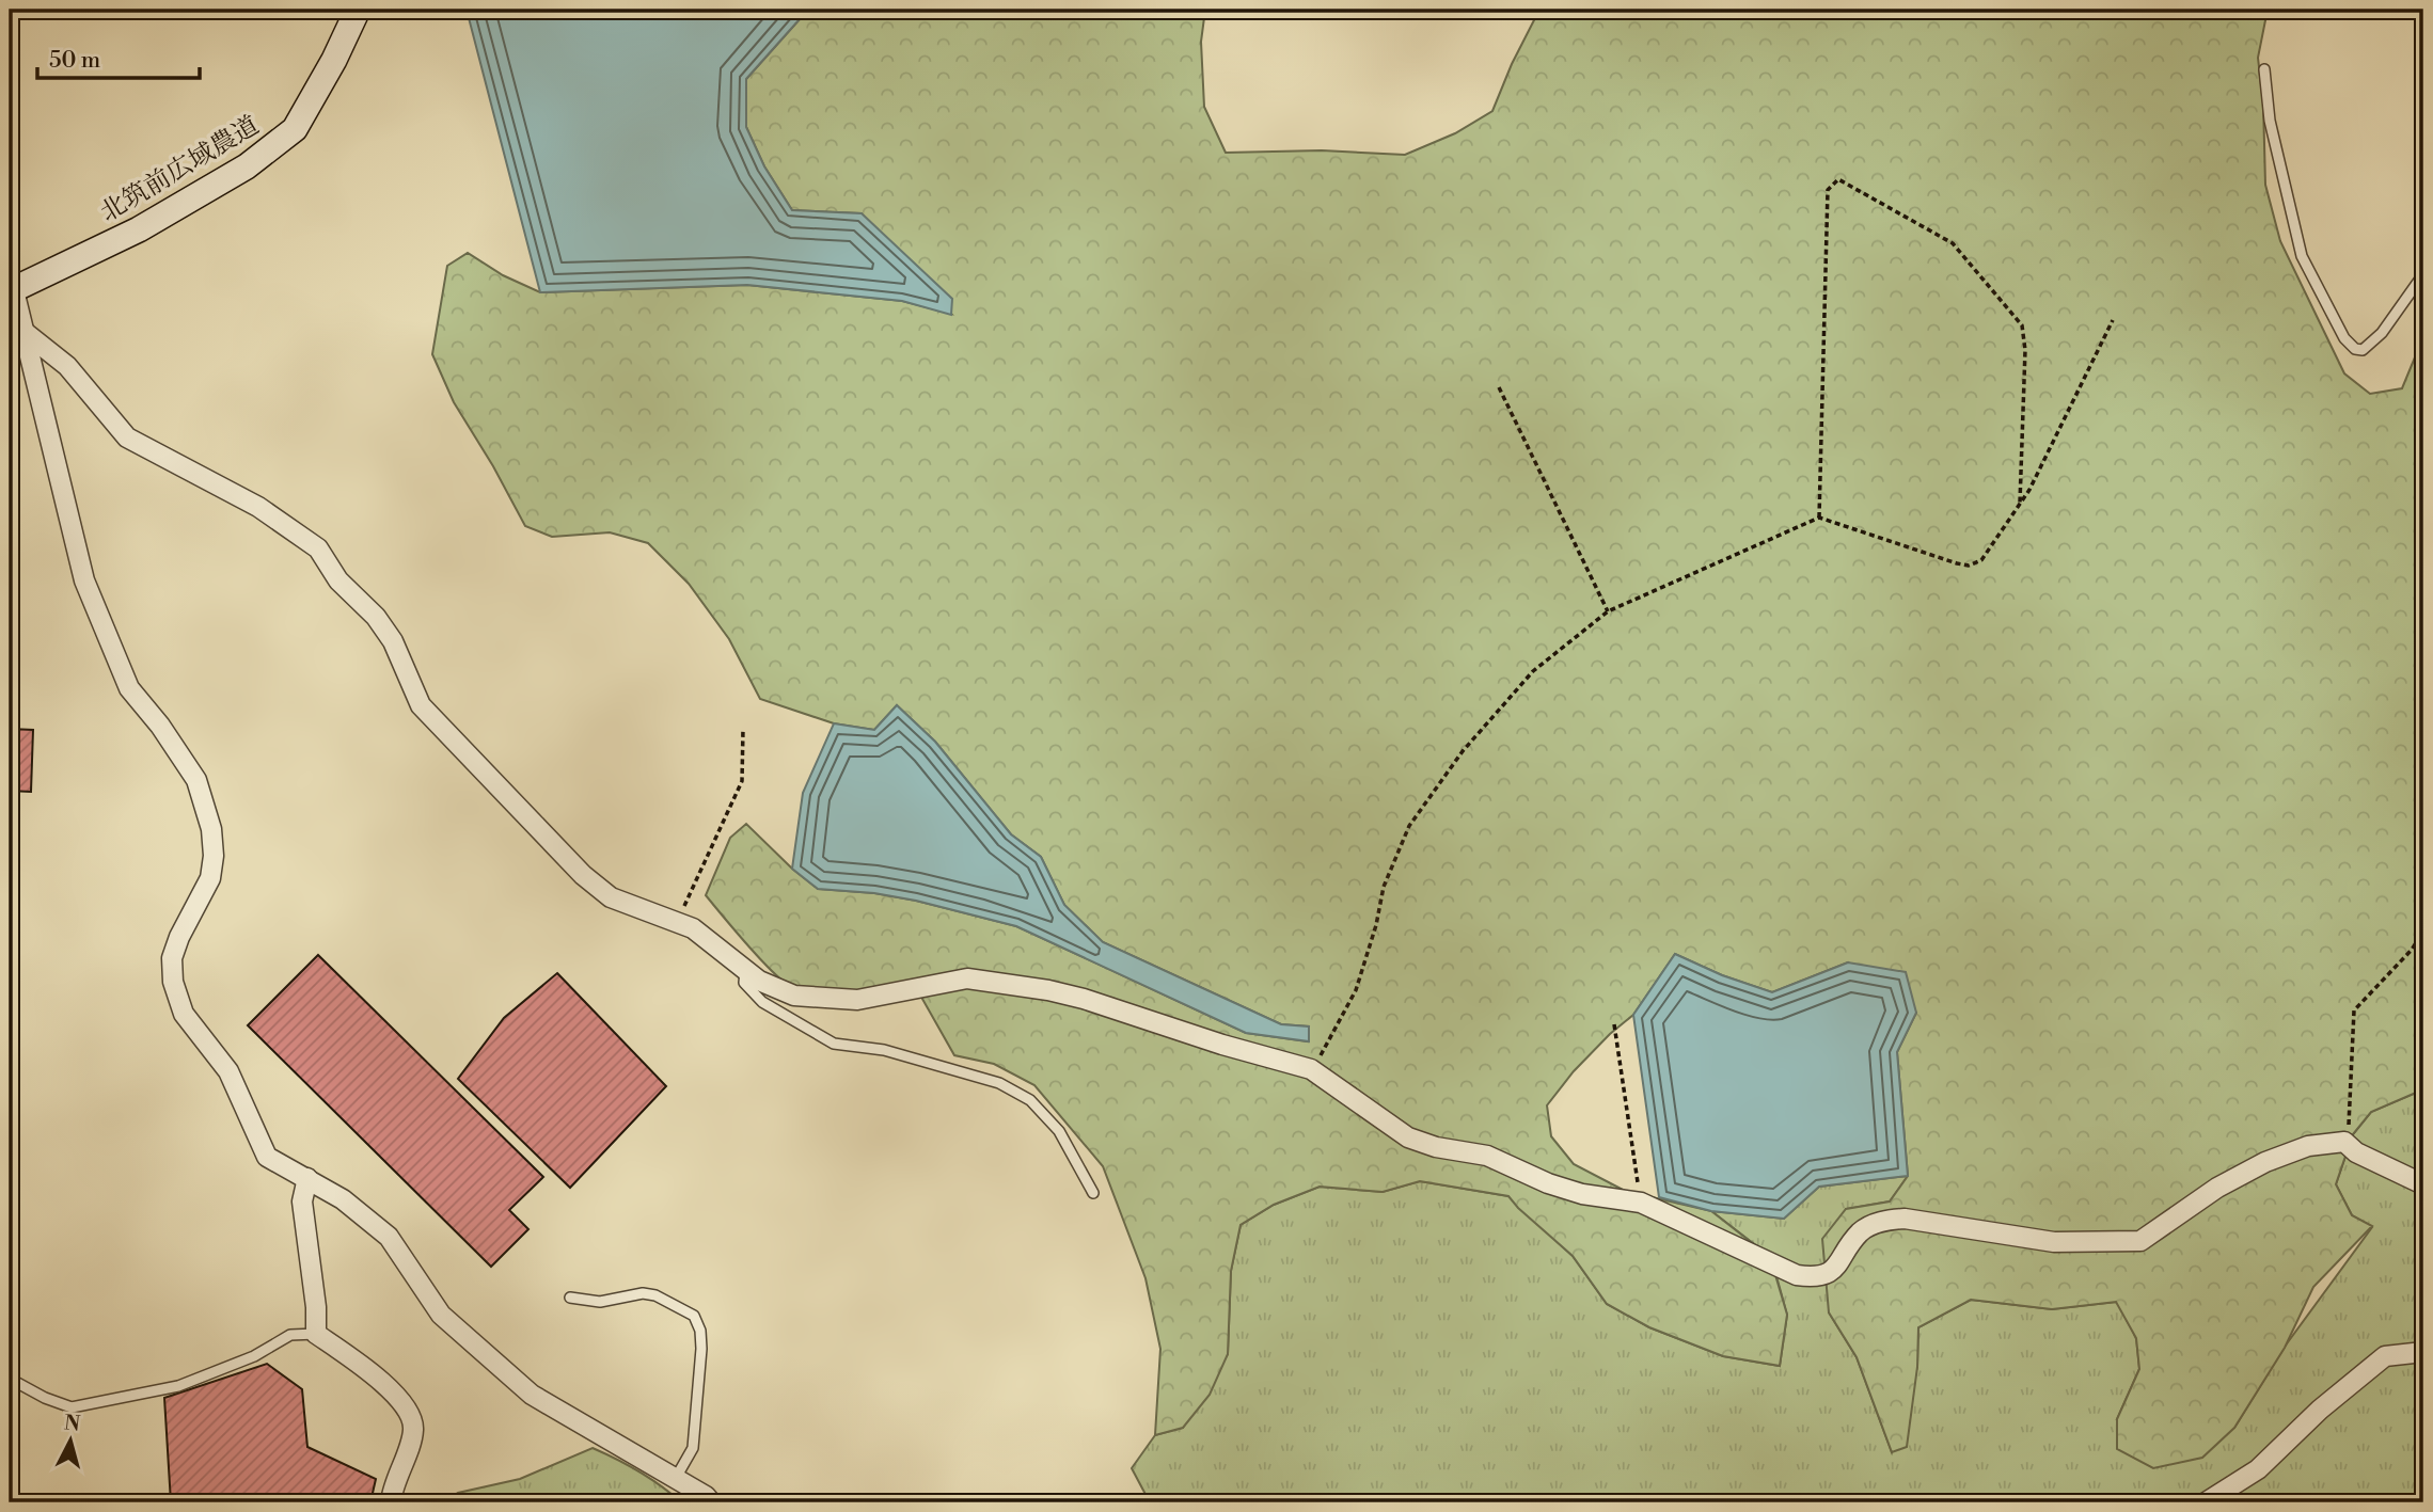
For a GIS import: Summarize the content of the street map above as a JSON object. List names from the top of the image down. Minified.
{"streets":{"street":["北筑前広域農道"]},"scale_bar":"50 m","north":"top"}
